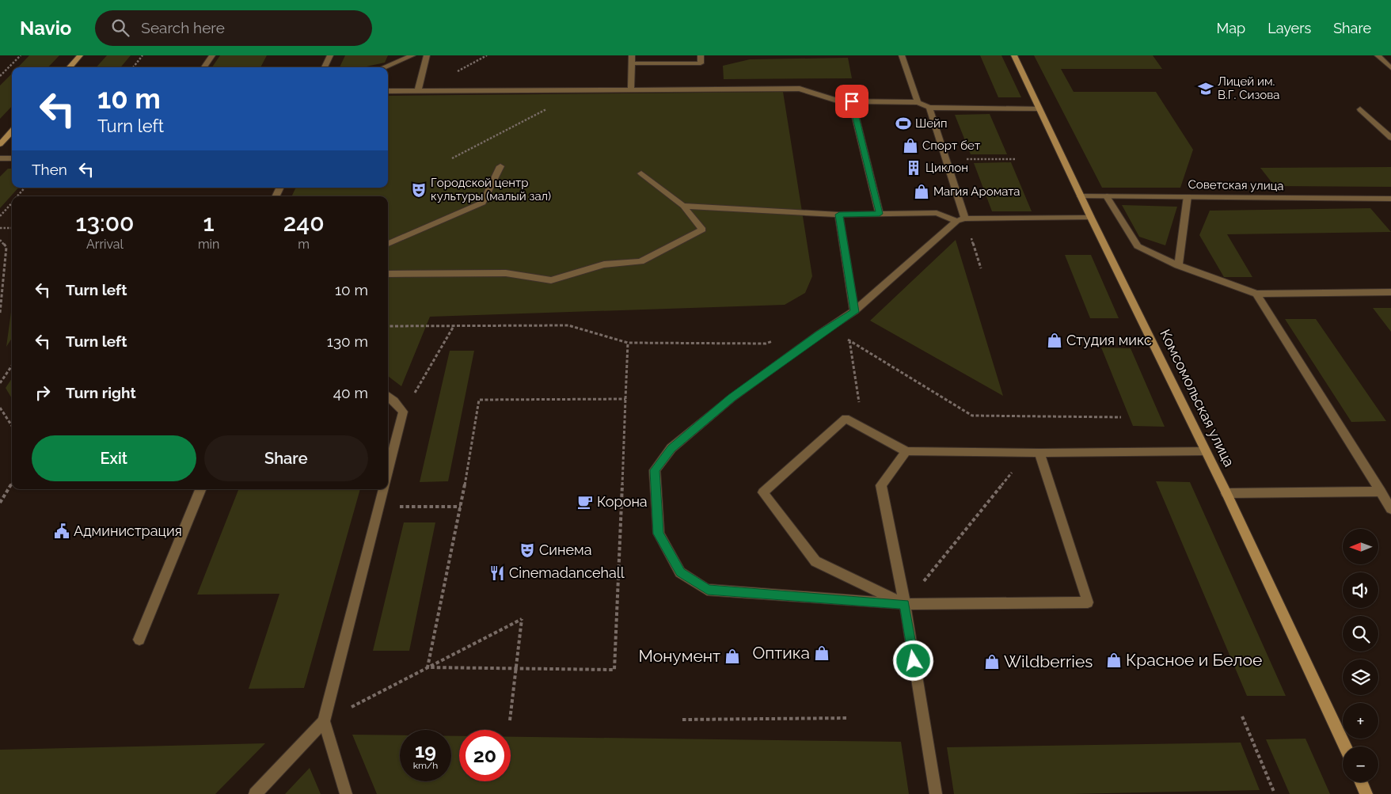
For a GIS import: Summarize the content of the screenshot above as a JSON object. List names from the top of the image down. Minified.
{"streets":{"street":["Советская улица","Комсомольская улица"]},"crossings":[["Советская улица","Комсомольская улица"]],"places":{"school or university":["Лицей им. В.Г. Сизова"],"sports":["Шейп"],"shop":["Спорт бет","Магия Аромата","Студия микс","Оптика","Монумент","Красное и Белое","Wildberries"],"building":["Циклон"],"theatre":["Городской центр культуры (малый зал)","Синема"],"cafe":["Корона"],"public building":["Администрация"],"restaurant":["Cinemadancehall"]},"north":"left","page":{"header":"Navio","search":"Search here","nav":["Map","Layers","Share"],"turn":["10 m","Turn left"],"then":"Then","eta":["13:00","Arrival","1","min","240","m"],"list":[{"name":"Turn left","value":"10 m"},{"name":"Turn left","value":"130 m"},{"name":"Turn right","value":"40 m"}],"buttons":["Exit","Share"],"map_buttons":["+","−"],"speed":"19 km/h","limit":"20"}}
